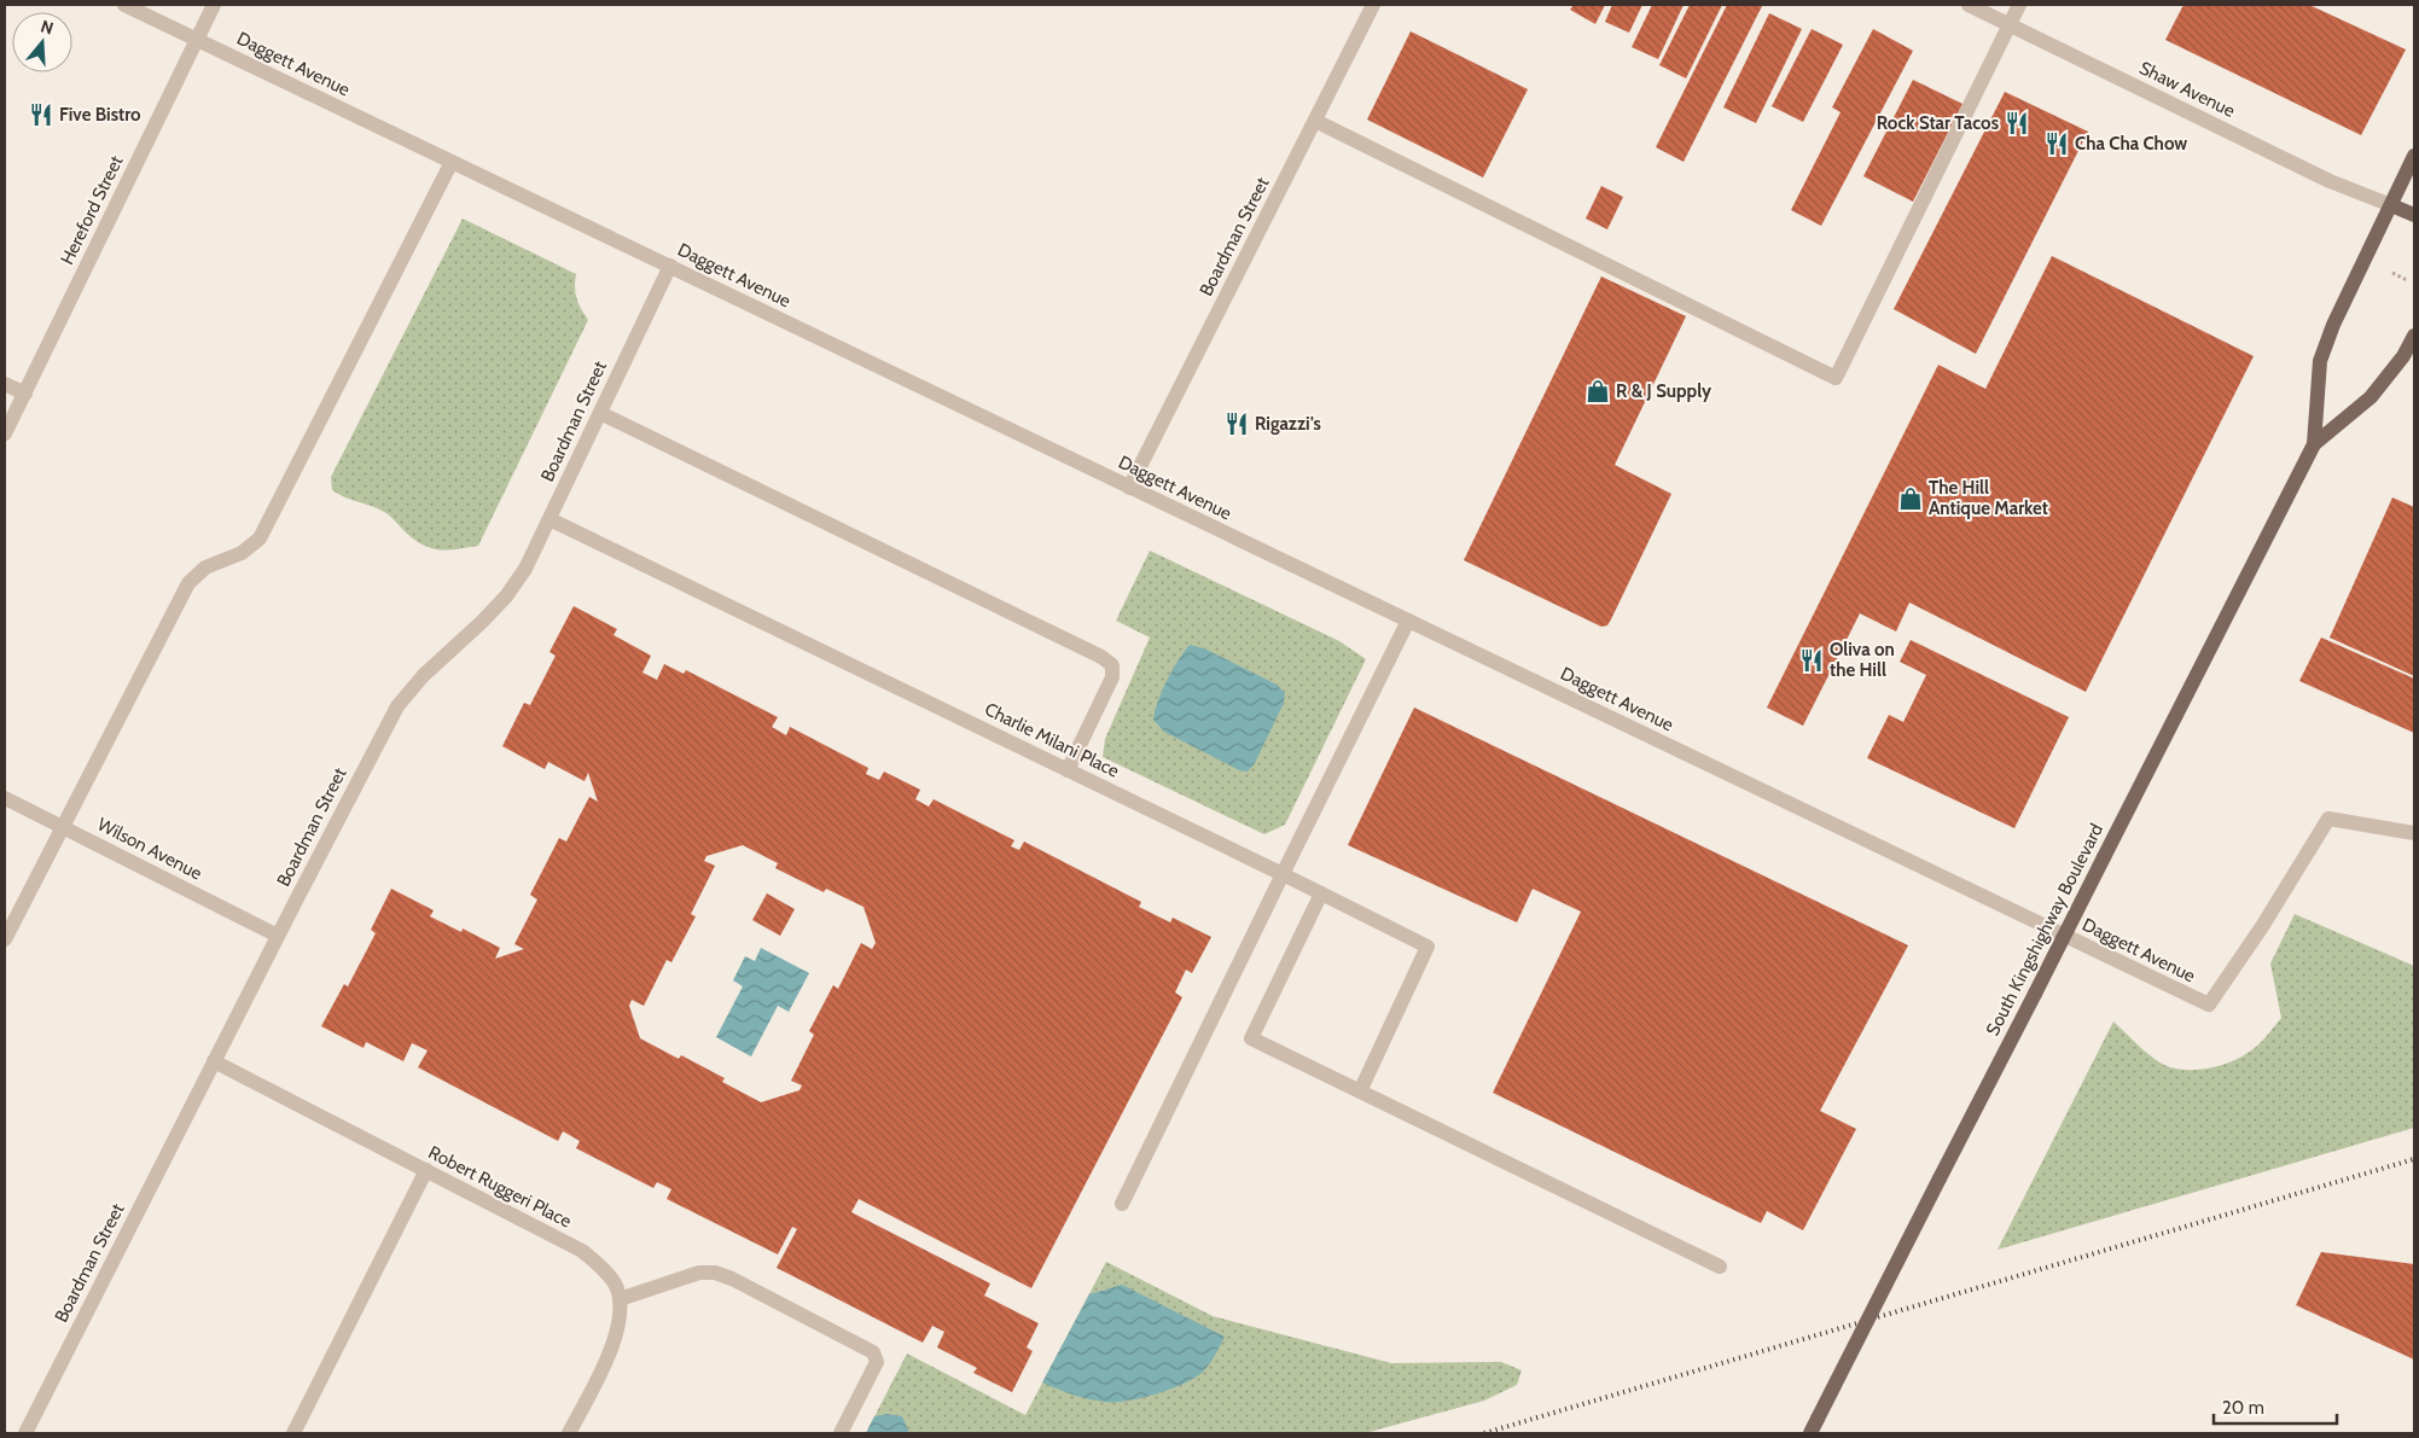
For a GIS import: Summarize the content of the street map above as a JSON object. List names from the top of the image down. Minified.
{"streets":{"main road":["South Kingshighway Boulevard"],"street":["Daggett Avenue","Shaw Avenue","Hereford Street","Boardman Street","Charlie Milani Place","Wilson Avenue","Robert Ruggeri Place"]},"crossings":[["Daggett Avenue","Hereford Street"],["Daggett Avenue","Boardman Street"],["Shaw Avenue","South Kingshighway Boulevard"],["Boardman Street","Charlie Milani Place"],["Boardman Street","Wilson Avenue"],["Boardman Street","Robert Ruggeri Place"]],"places":{"restaurant":["Five Bistro","Rock Star Tacos","Cha Cha Chow","Rigazzi's","Oliva on the Hill"],"shop":["R & J Supply","The Hill Antique Market"]},"scale_bar":"20 m","north":"top"}
